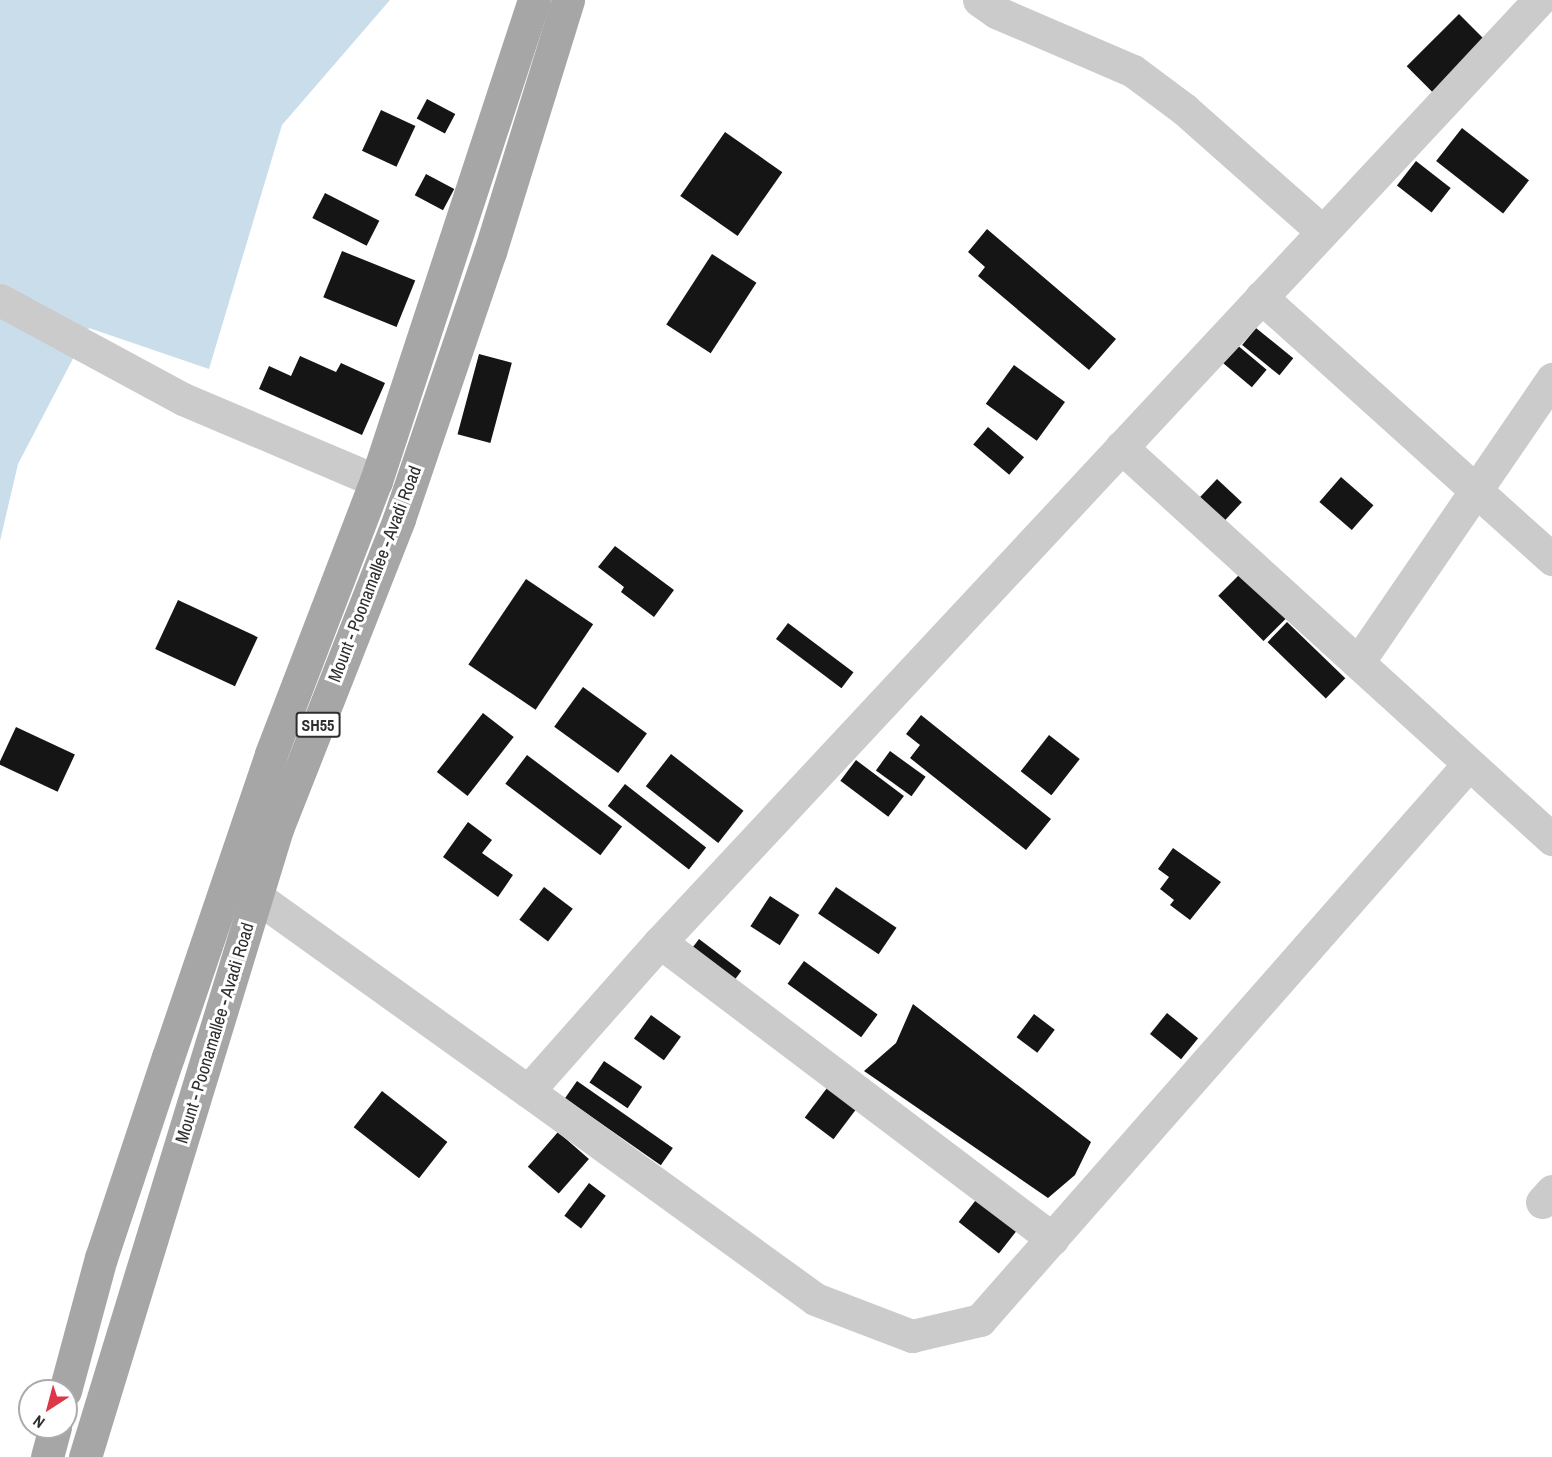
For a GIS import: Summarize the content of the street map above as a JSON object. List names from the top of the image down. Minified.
{"streets":{"main road":["Mount - Poonamallee - Avadi Road","SH55"]},"north":"bottom left"}
